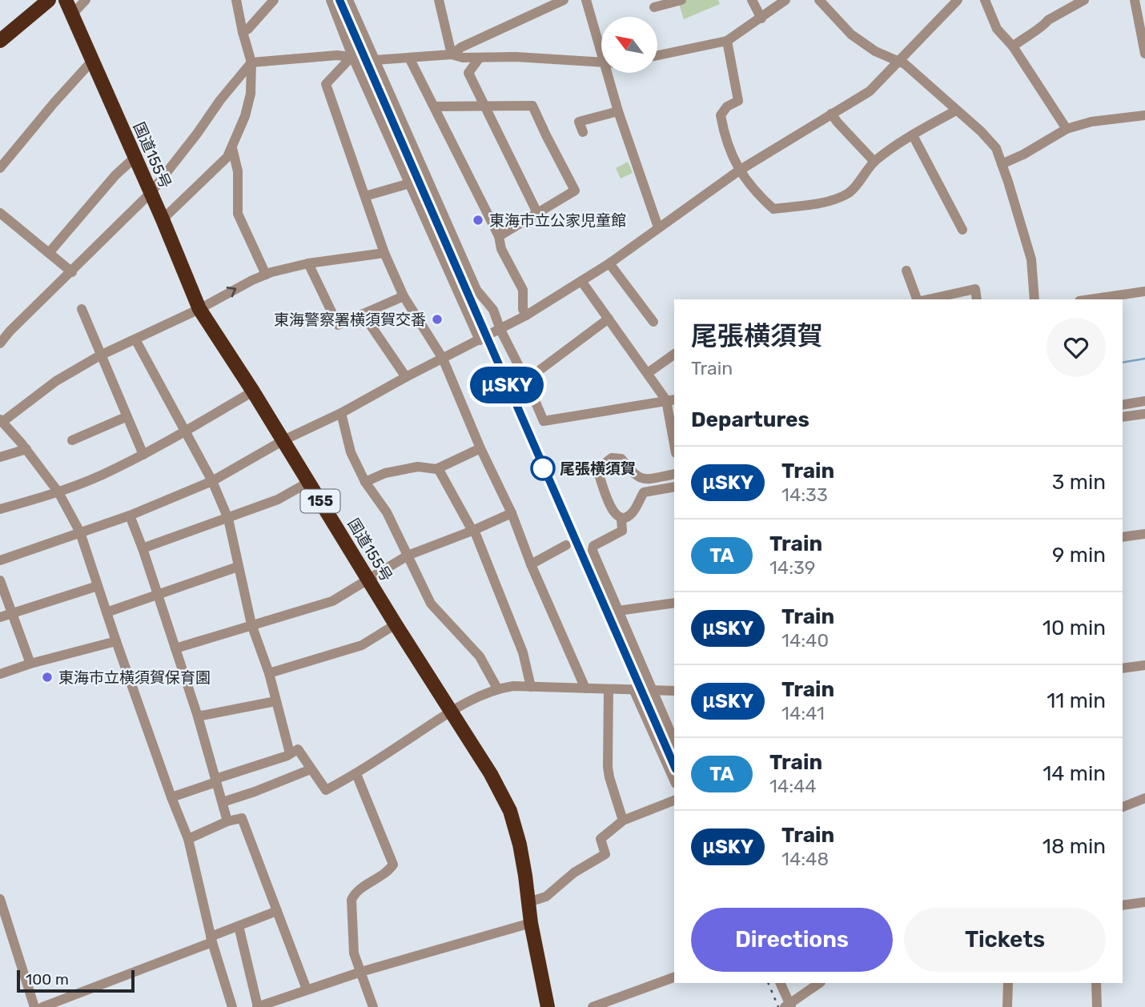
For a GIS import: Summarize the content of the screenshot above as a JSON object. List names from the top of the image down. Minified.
{"streets":{"highway":["国道155号","155"]},"places":["東海市立公家児童館","東海警察署横須賀交番","尾張横須賀","東海市立横須賀保育園"],"scale_bar":"100 m","north":"top left","page":{"on_map":"μSKY","heading":[["尾張横須賀","Train"],"Departures"],"list":[{"mark":"μSKY","name":"Train","note":"14:33","value":"3 min"},{"mark":"TA","name":"Train","note":"14:39","value":"9 min"},{"mark":"μSKY","name":"Train","note":"14:40","value":"10 min"},{"mark":"μSKY","name":"Train","note":"14:41","value":"11 min"},{"mark":"TA","name":"Train","note":"14:44","value":"14 min"},{"mark":"μSKY","name":"Train","note":"14:48","value":"18 min"}],"buttons":["Directions","Tickets"],"scale":"100 m"}}
